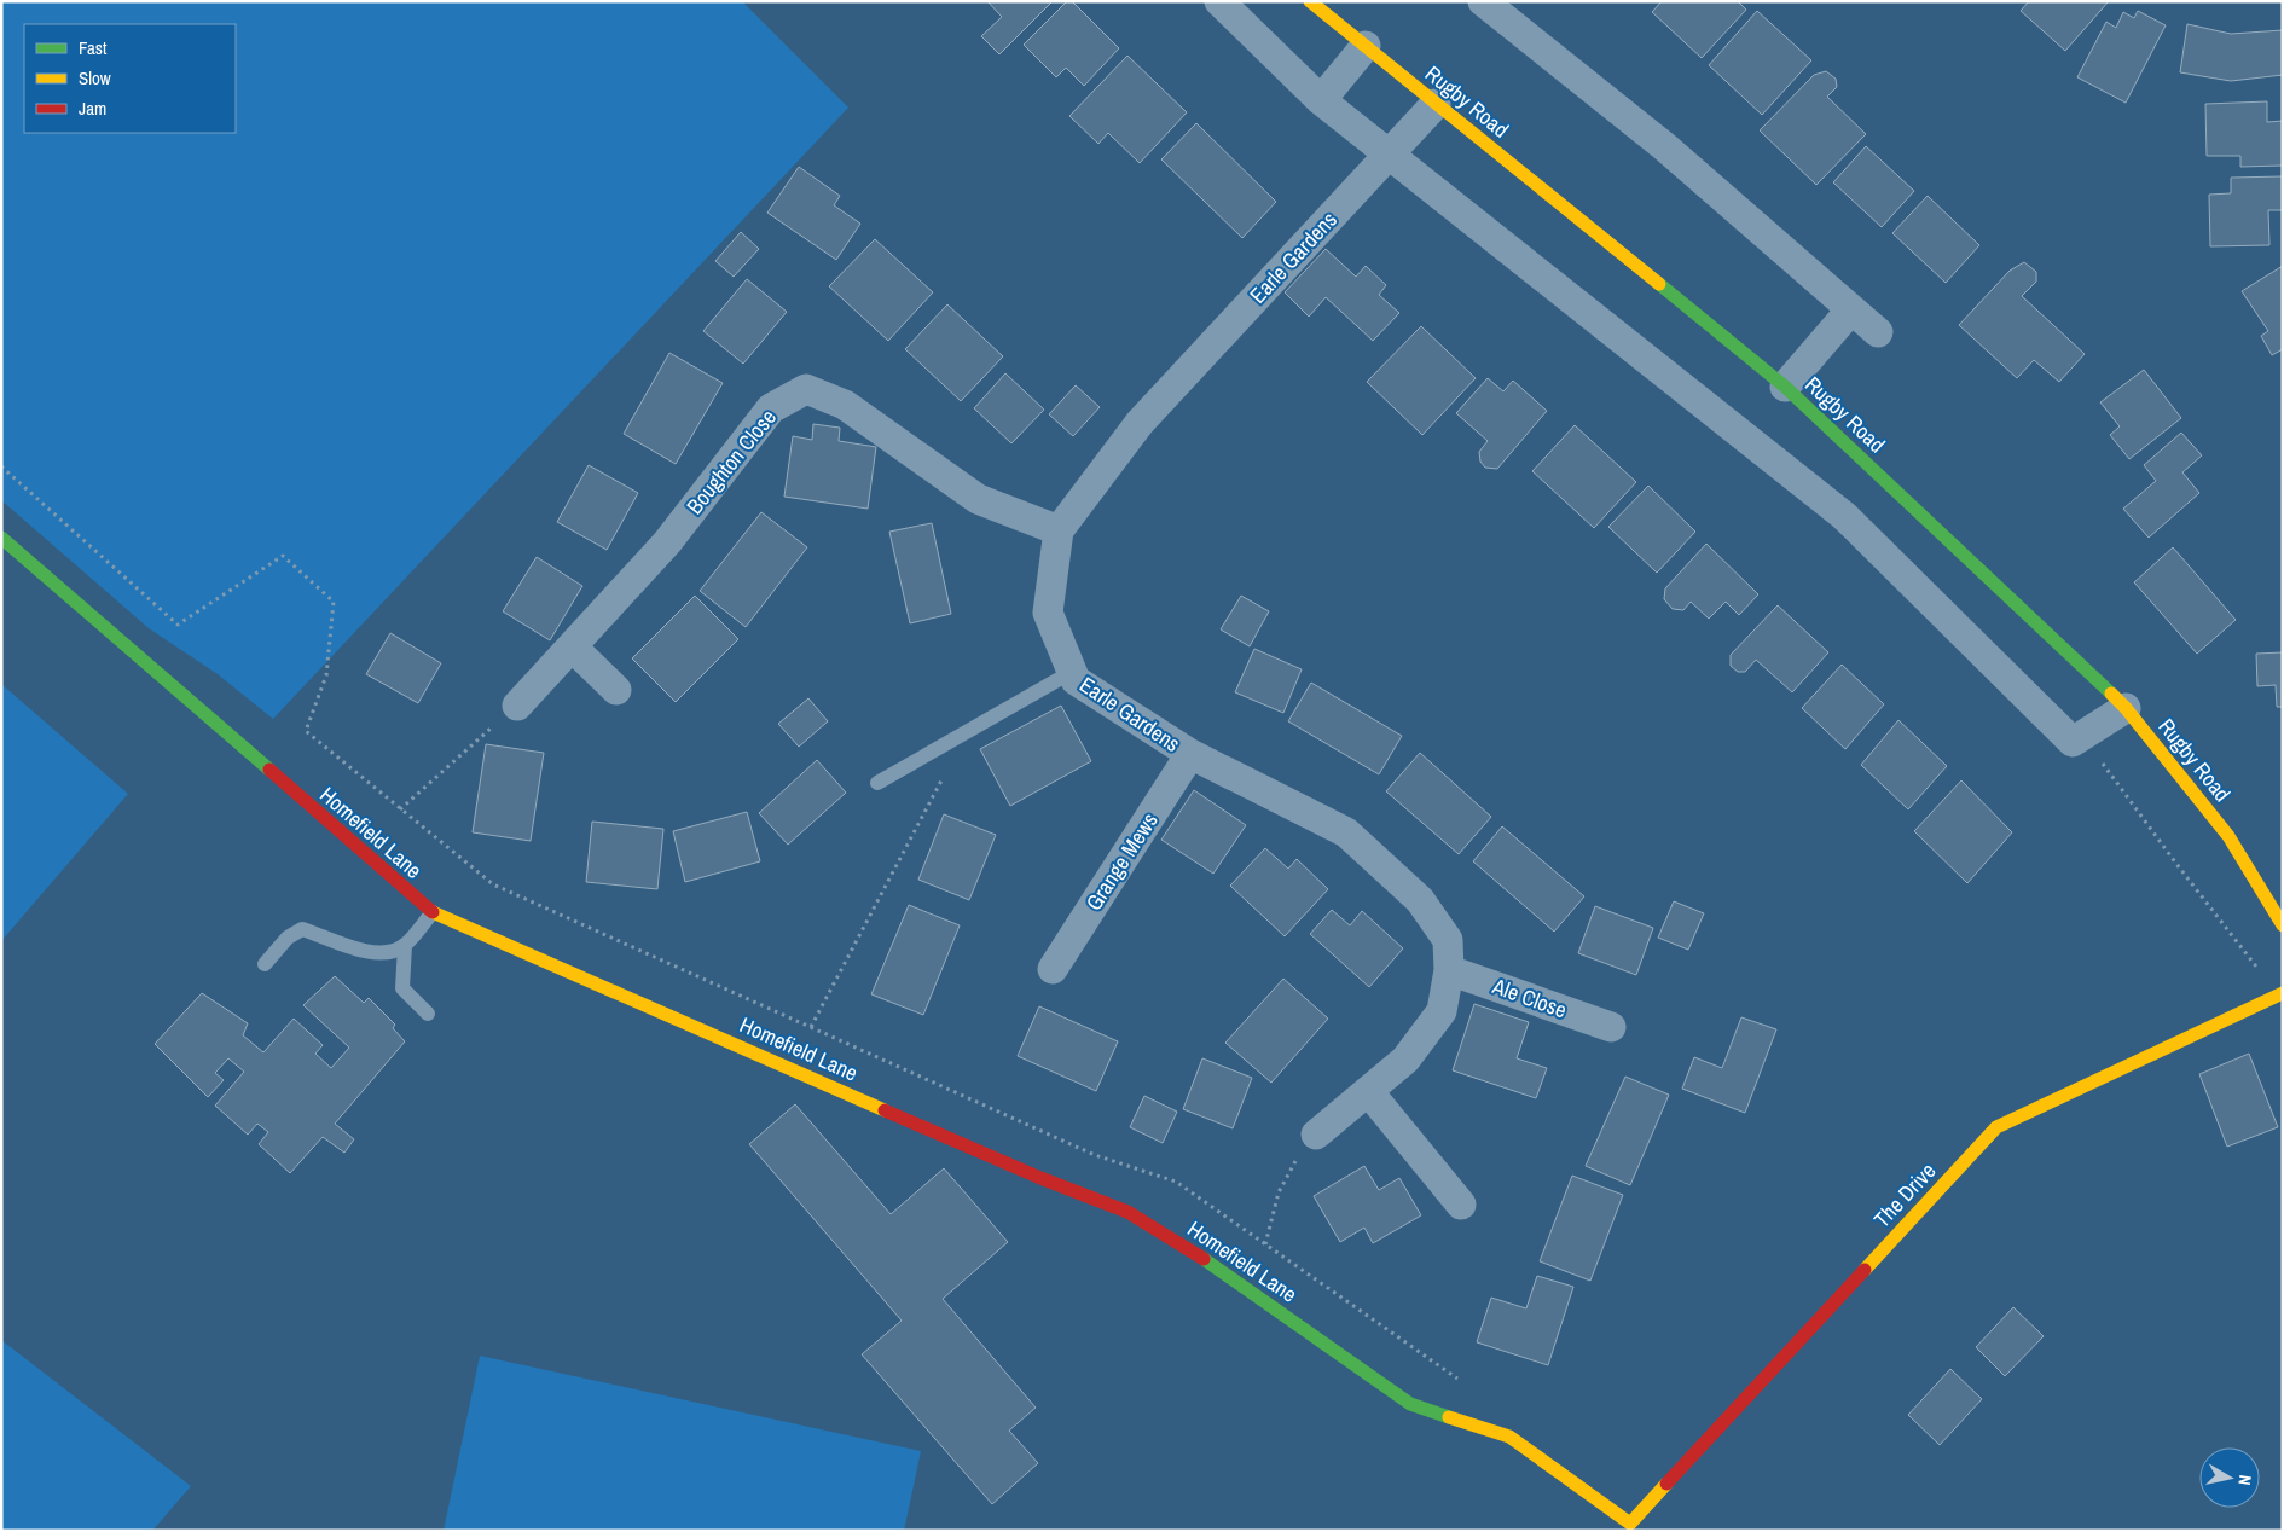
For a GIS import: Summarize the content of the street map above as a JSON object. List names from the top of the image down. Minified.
{"streets":{"street":["Rugby Road","Earle Gardens","Boughton Close","Homefield Lane","Grange Mews","Ale Close","The Drive"]},"crossings":[["Rugby Road","Earle Gardens"],["Earle Gardens","Boughton Close"],["Earle Gardens","Grange Mews"],["Earle Gardens","Ale Close"],["Homefield Lane","The Drive"]],"legend":["Fast","Slow","Jam"],"north":"right"}
